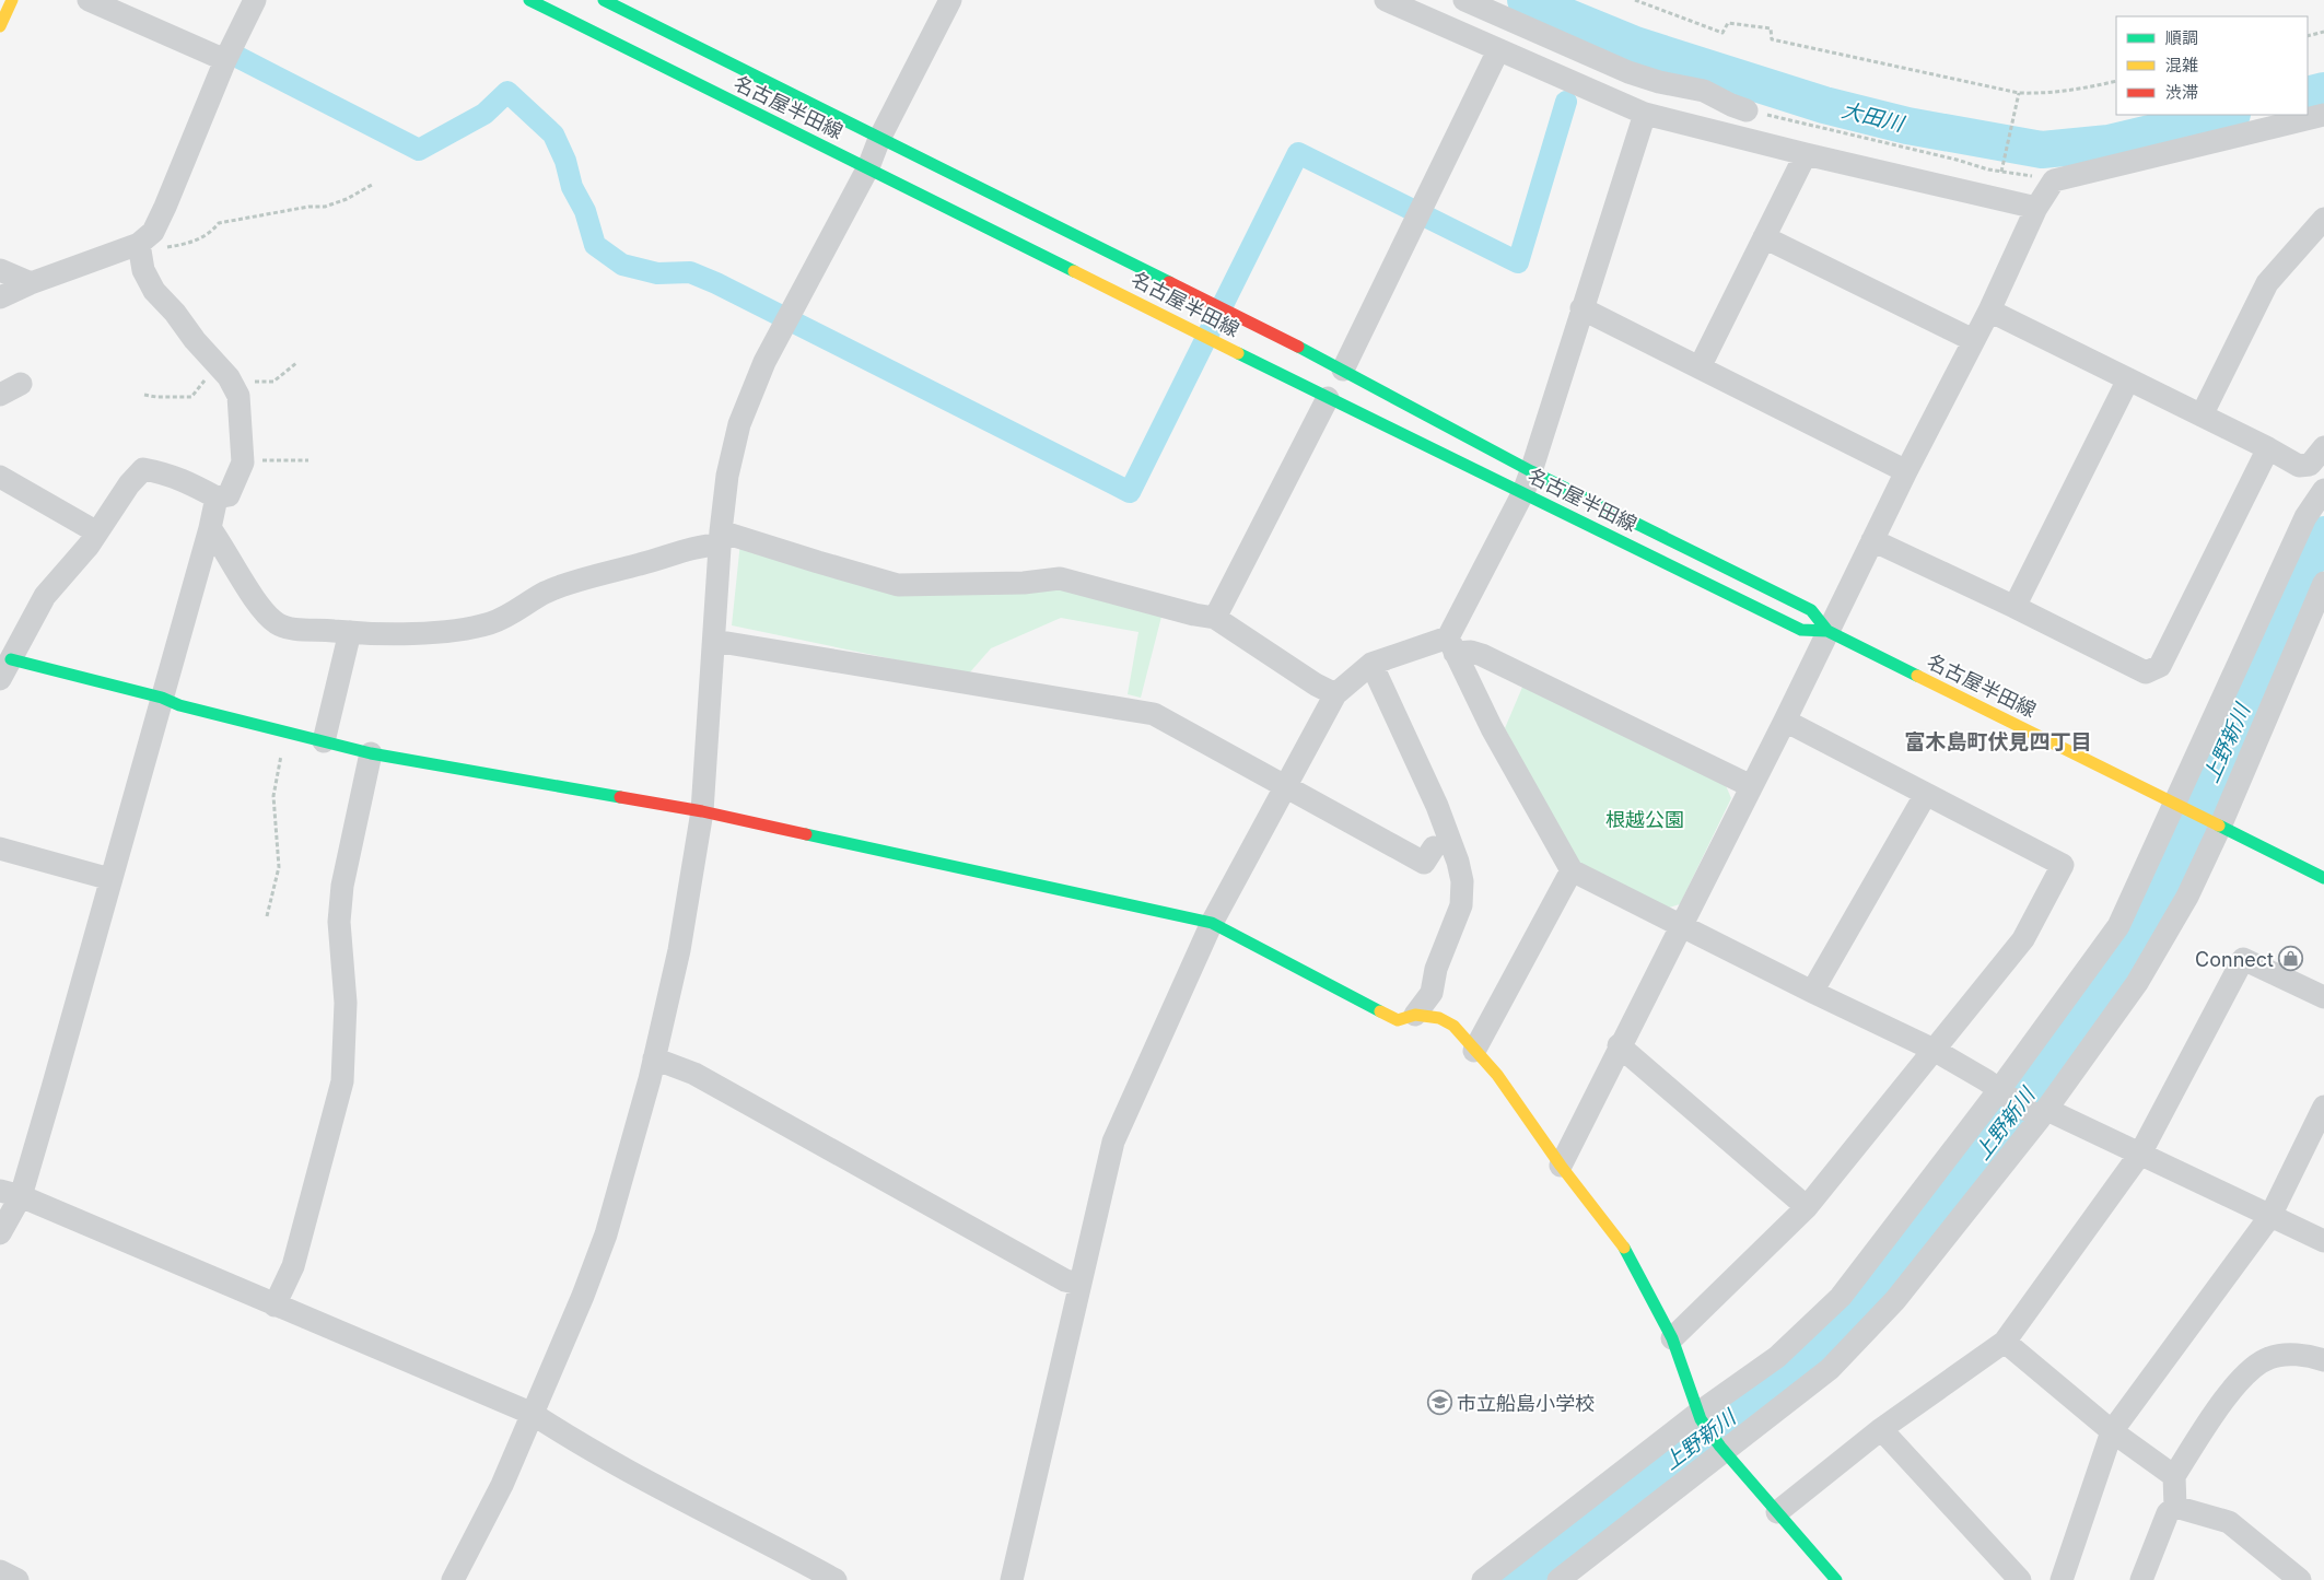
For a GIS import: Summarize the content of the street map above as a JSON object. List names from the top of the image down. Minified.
{"streets":{"main road":["名古屋半田線"]},"districts":["富木島町伏見四丁目"],"water":["大田川","上野新川"],"parks":["根越公園"],"places":{"shop":["Connect"],"school or university":["市立船島小学校"]},"legend":["順調","混雑","渋滞"]}
